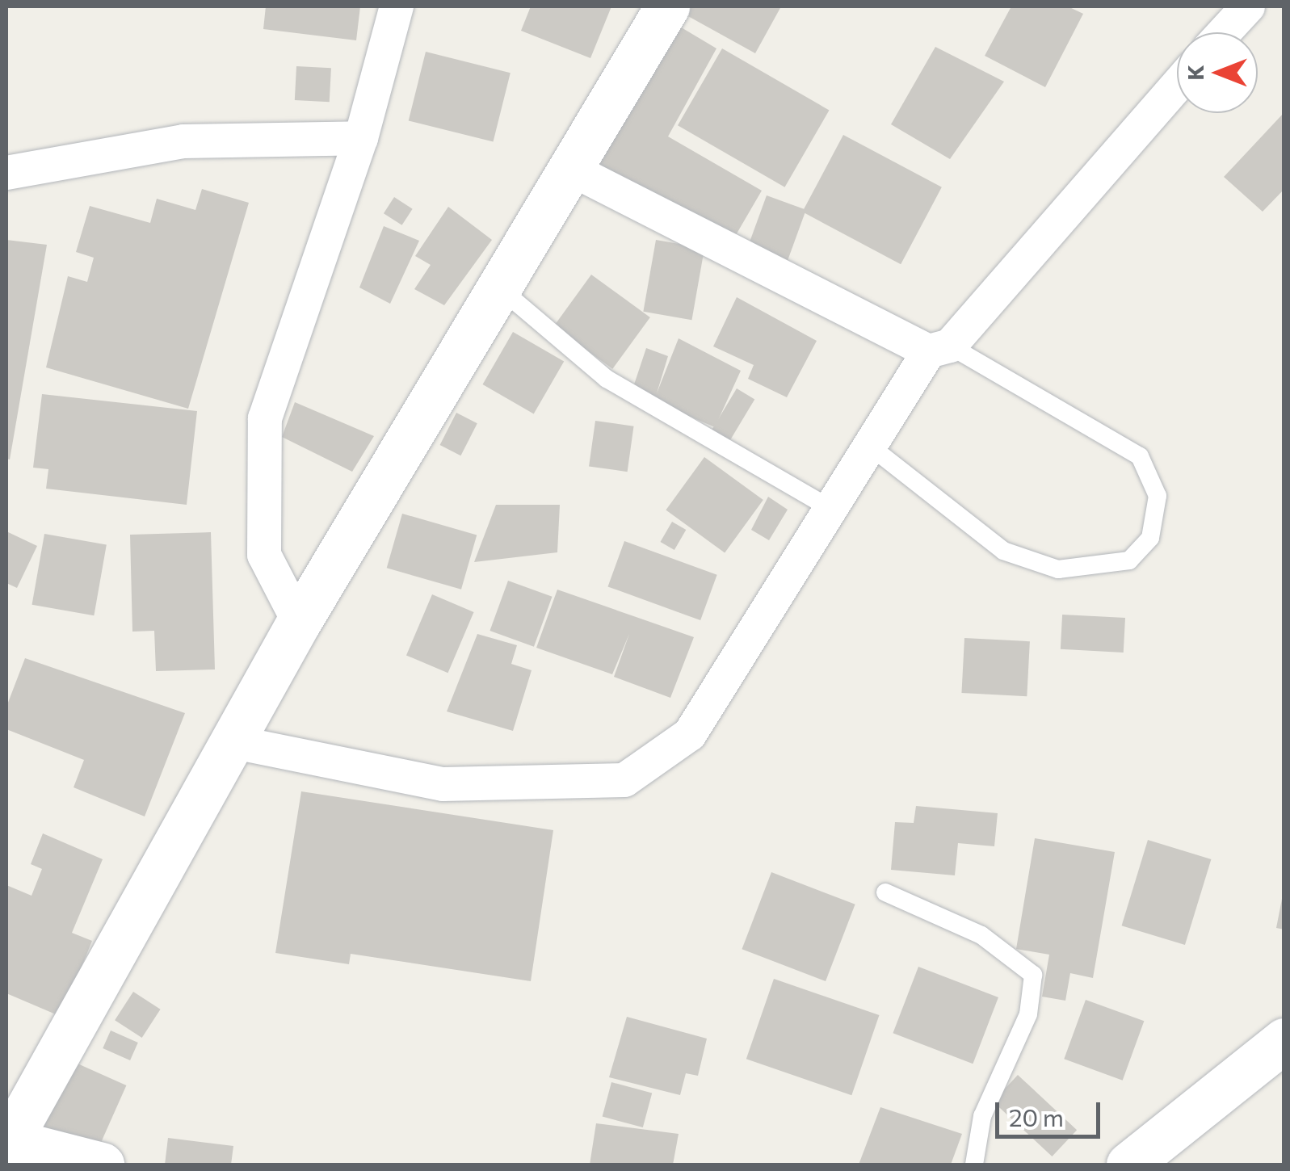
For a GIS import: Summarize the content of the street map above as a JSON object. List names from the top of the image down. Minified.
{"scale_bar":"20 m","north":"left"}
